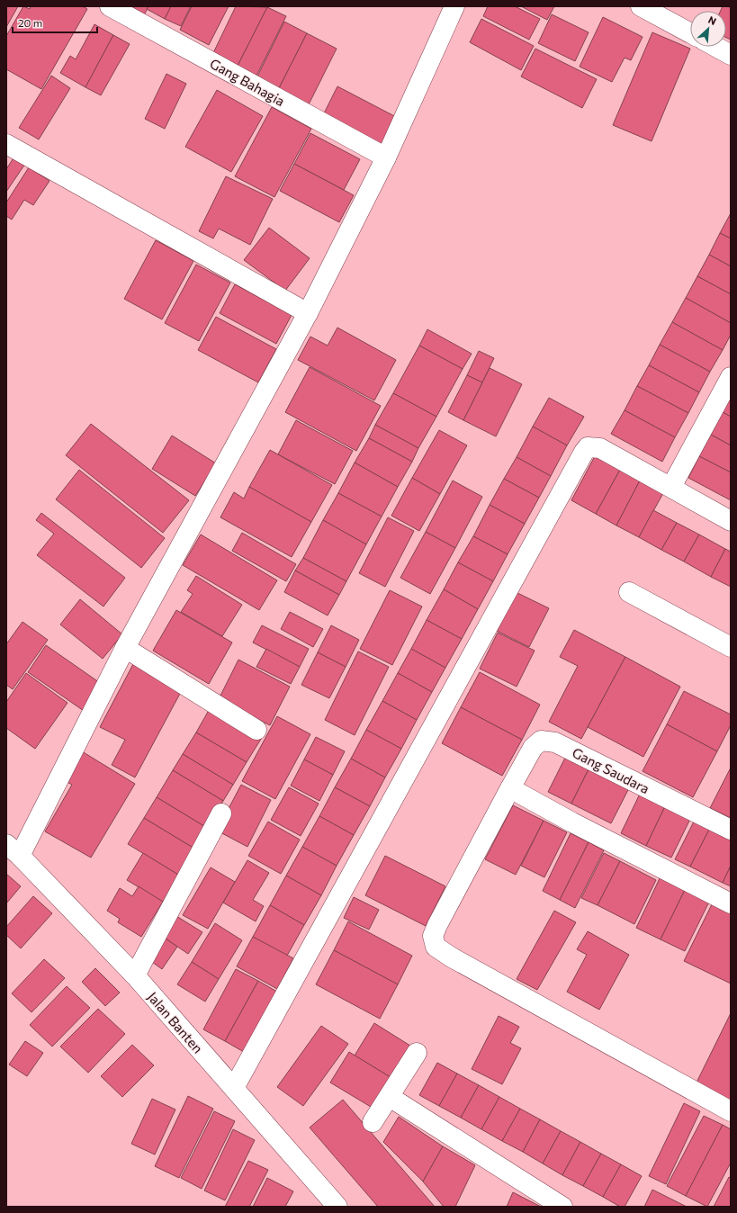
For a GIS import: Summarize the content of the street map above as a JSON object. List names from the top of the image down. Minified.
{"streets":{"street":["Gang Bahagia","Gang Saudara","Jalan Banten"]},"scale_bar":"20 m","north":"top right"}
